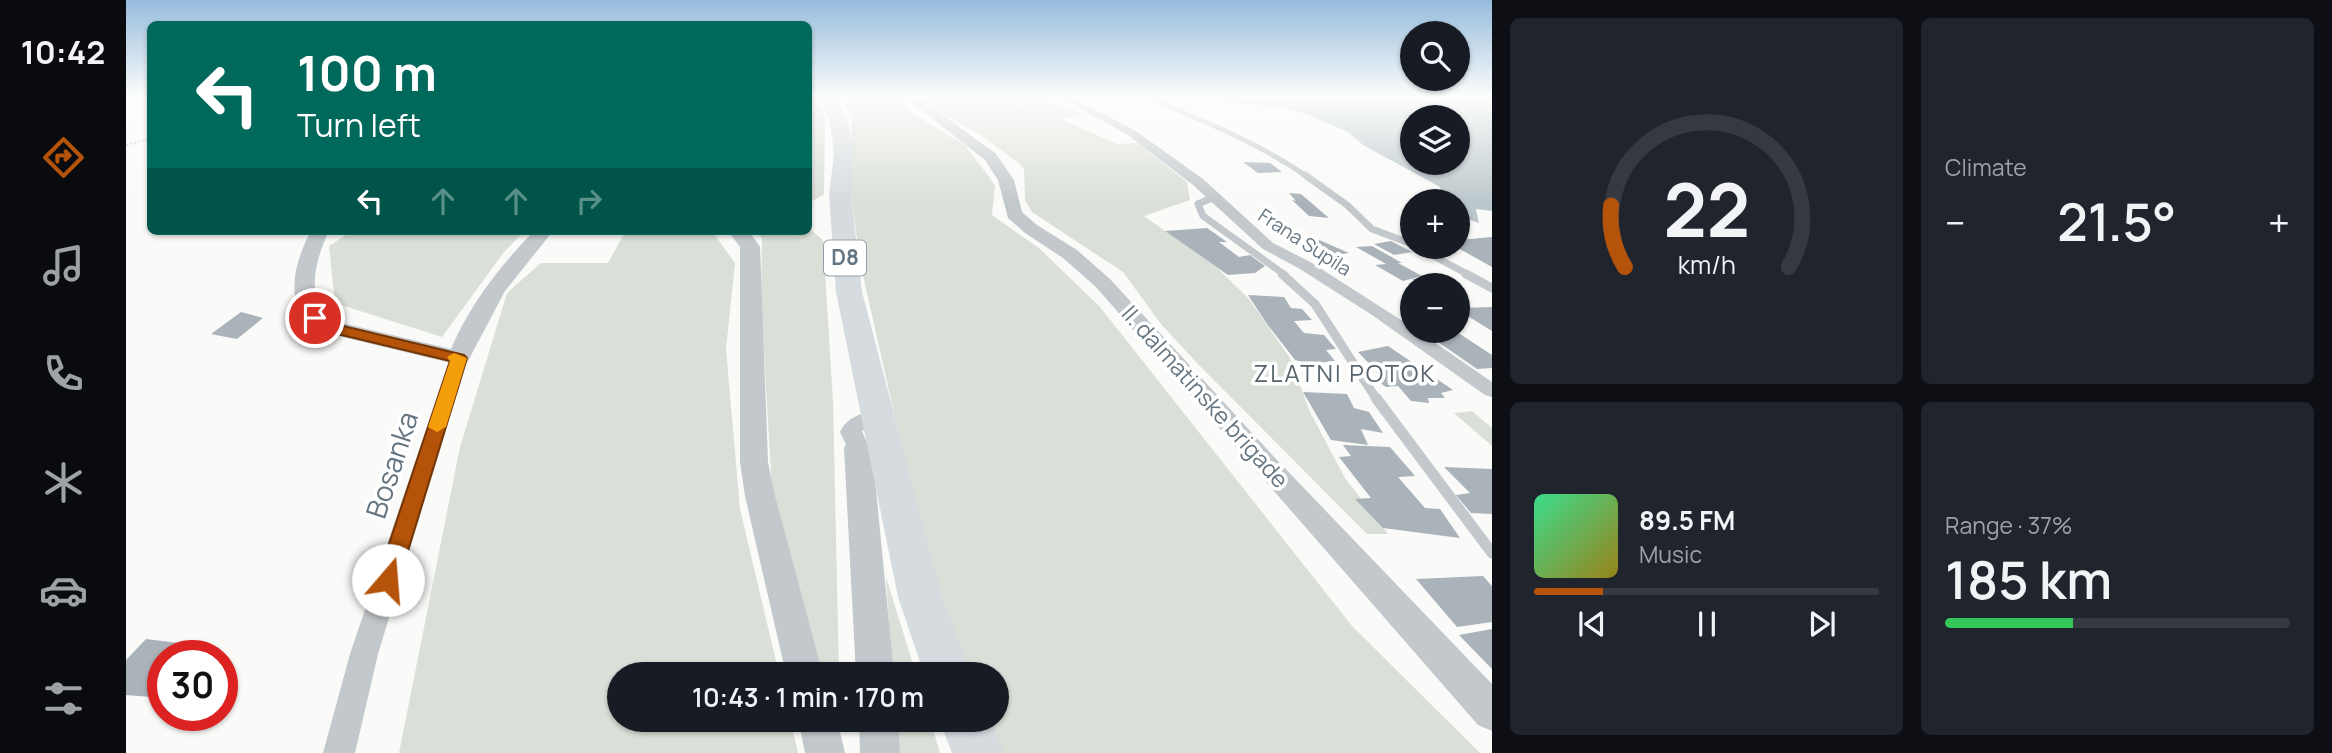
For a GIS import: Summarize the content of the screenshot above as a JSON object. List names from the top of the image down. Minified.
{"streets":{"main road":["D8"],"street":["Frana Supila","II. dalmatinske brigade","Bosanka"]},"districts":["ZLATNI POTOK"],"page":{"tabs":"10:42","tile":["Climate",["Range · 37%","185 km"]],"map_buttons":["+","−"],"turn":["100 m","Turn left"],"heat":["−","21.5°","+"],"song":["89.5 FM","Music"],"limit":"30","trip":"10:43 · 1 min · 170 m","gauge":["22","km/h"]}}
